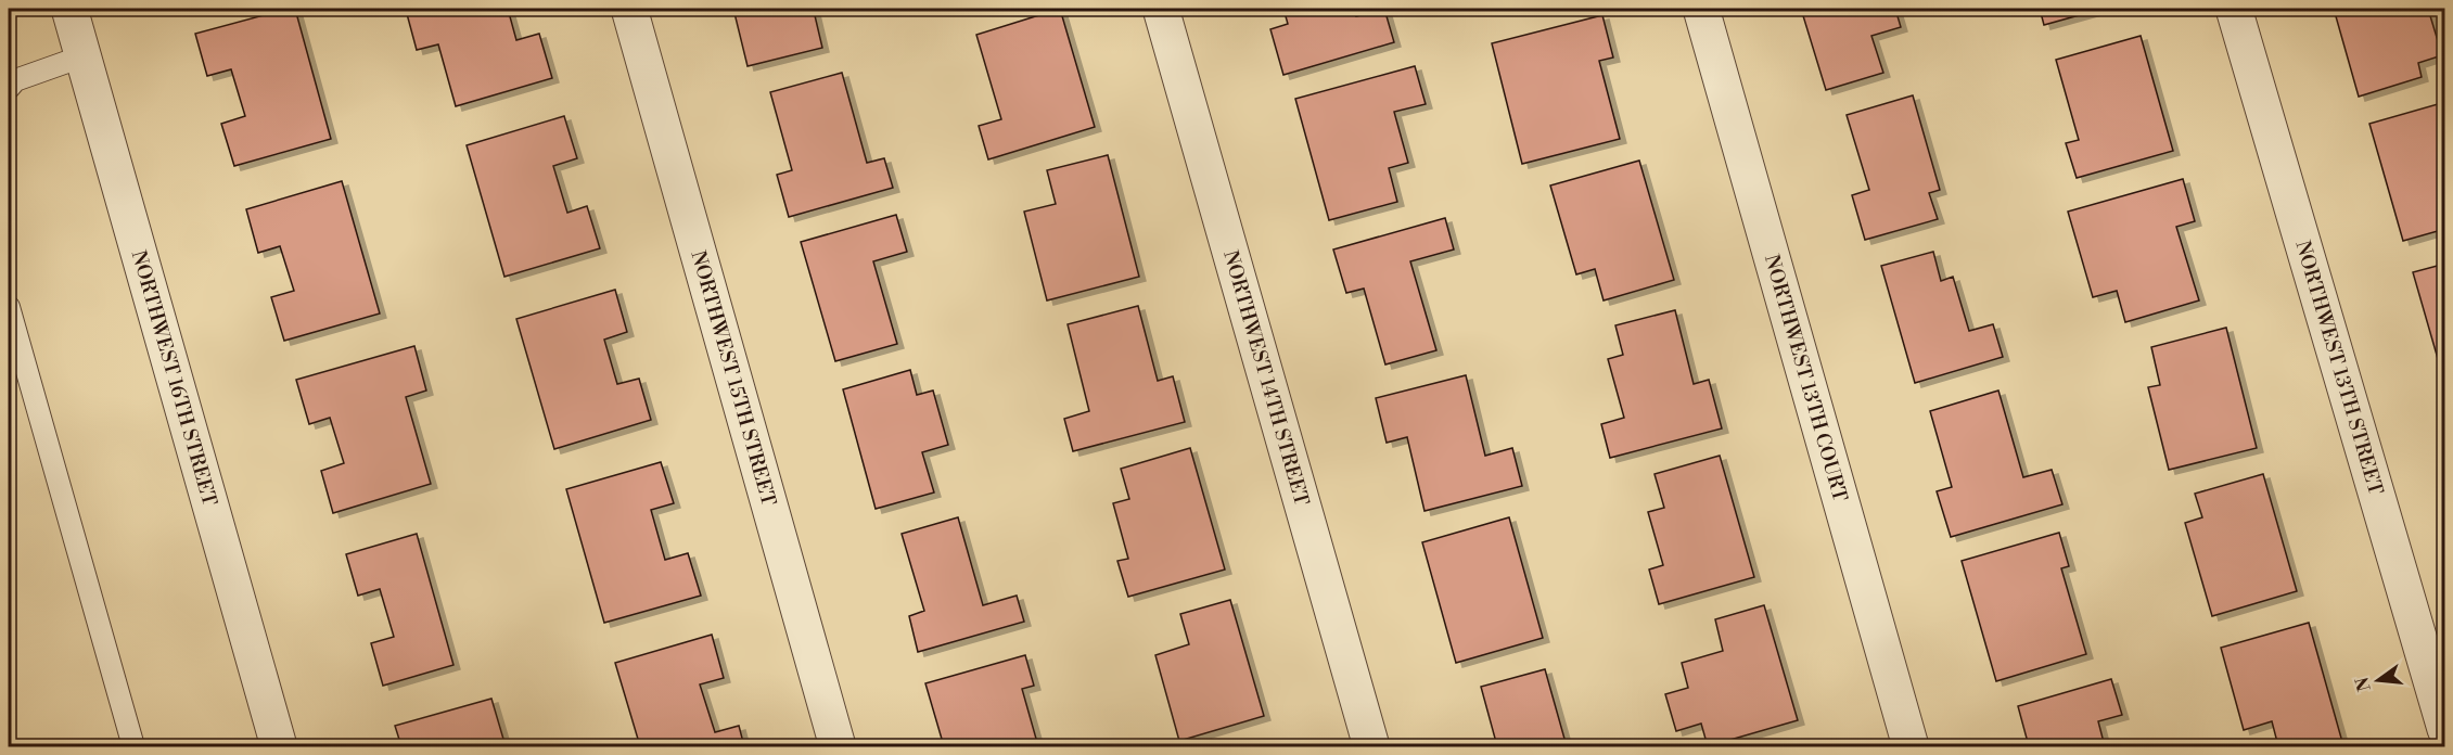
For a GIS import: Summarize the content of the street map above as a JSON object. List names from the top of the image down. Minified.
{"streets":{"street":["NORTHWEST 13TH STREET","NORTHWEST 16TH STREET","NORTHWEST 15TH STREET","NORTHWEST 14TH STREET","NORTHWEST 13TH COURT"]},"north":"left"}
